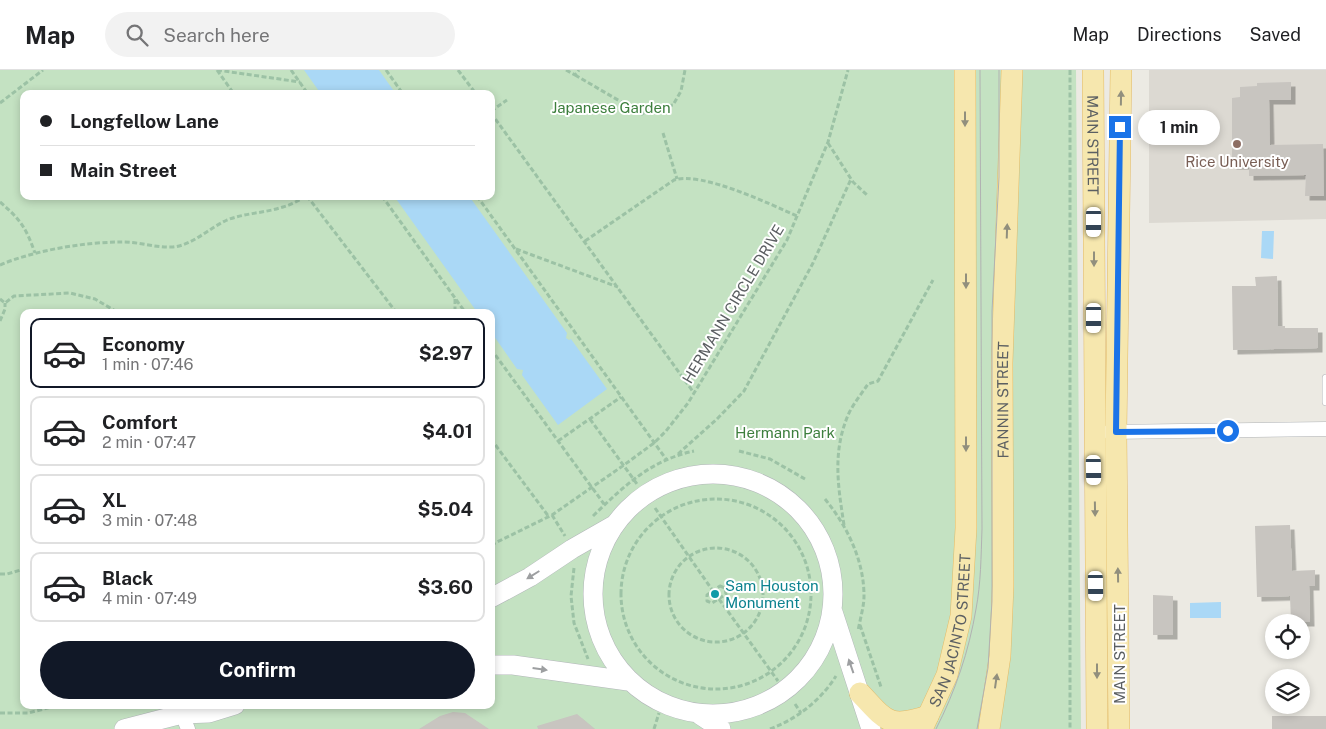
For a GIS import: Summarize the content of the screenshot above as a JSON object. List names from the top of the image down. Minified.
{"streets":{"main road":["MAIN STREET","FANNIN STREET","SAN JACINTO STREET"],"path":["HERMANN CIRCLE DRIVE"]},"one_way":["FANNIN STREET","SAN JACINTO STREET"],"parks":["Japanese Garden","Hermann Park"],"places":["Rice University","Sam Houston Monument"],"page":{"header":"Map","search":"Search here","nav":["Map","Directions","Saved"],"banner":["Longfellow Lane","Main Street"],"bubble":"1 min","list":[{"name":"Economy","note":"1 min · 07:46","value":"$2.97"},{"name":"Comfort","note":"2 min · 07:47","value":"$4.01"},{"name":"XL","note":"3 min · 07:48","value":"$5.04"},{"name":"Black","note":"4 min · 07:49","value":"$3.60"}],"buttons":"Confirm"}}
